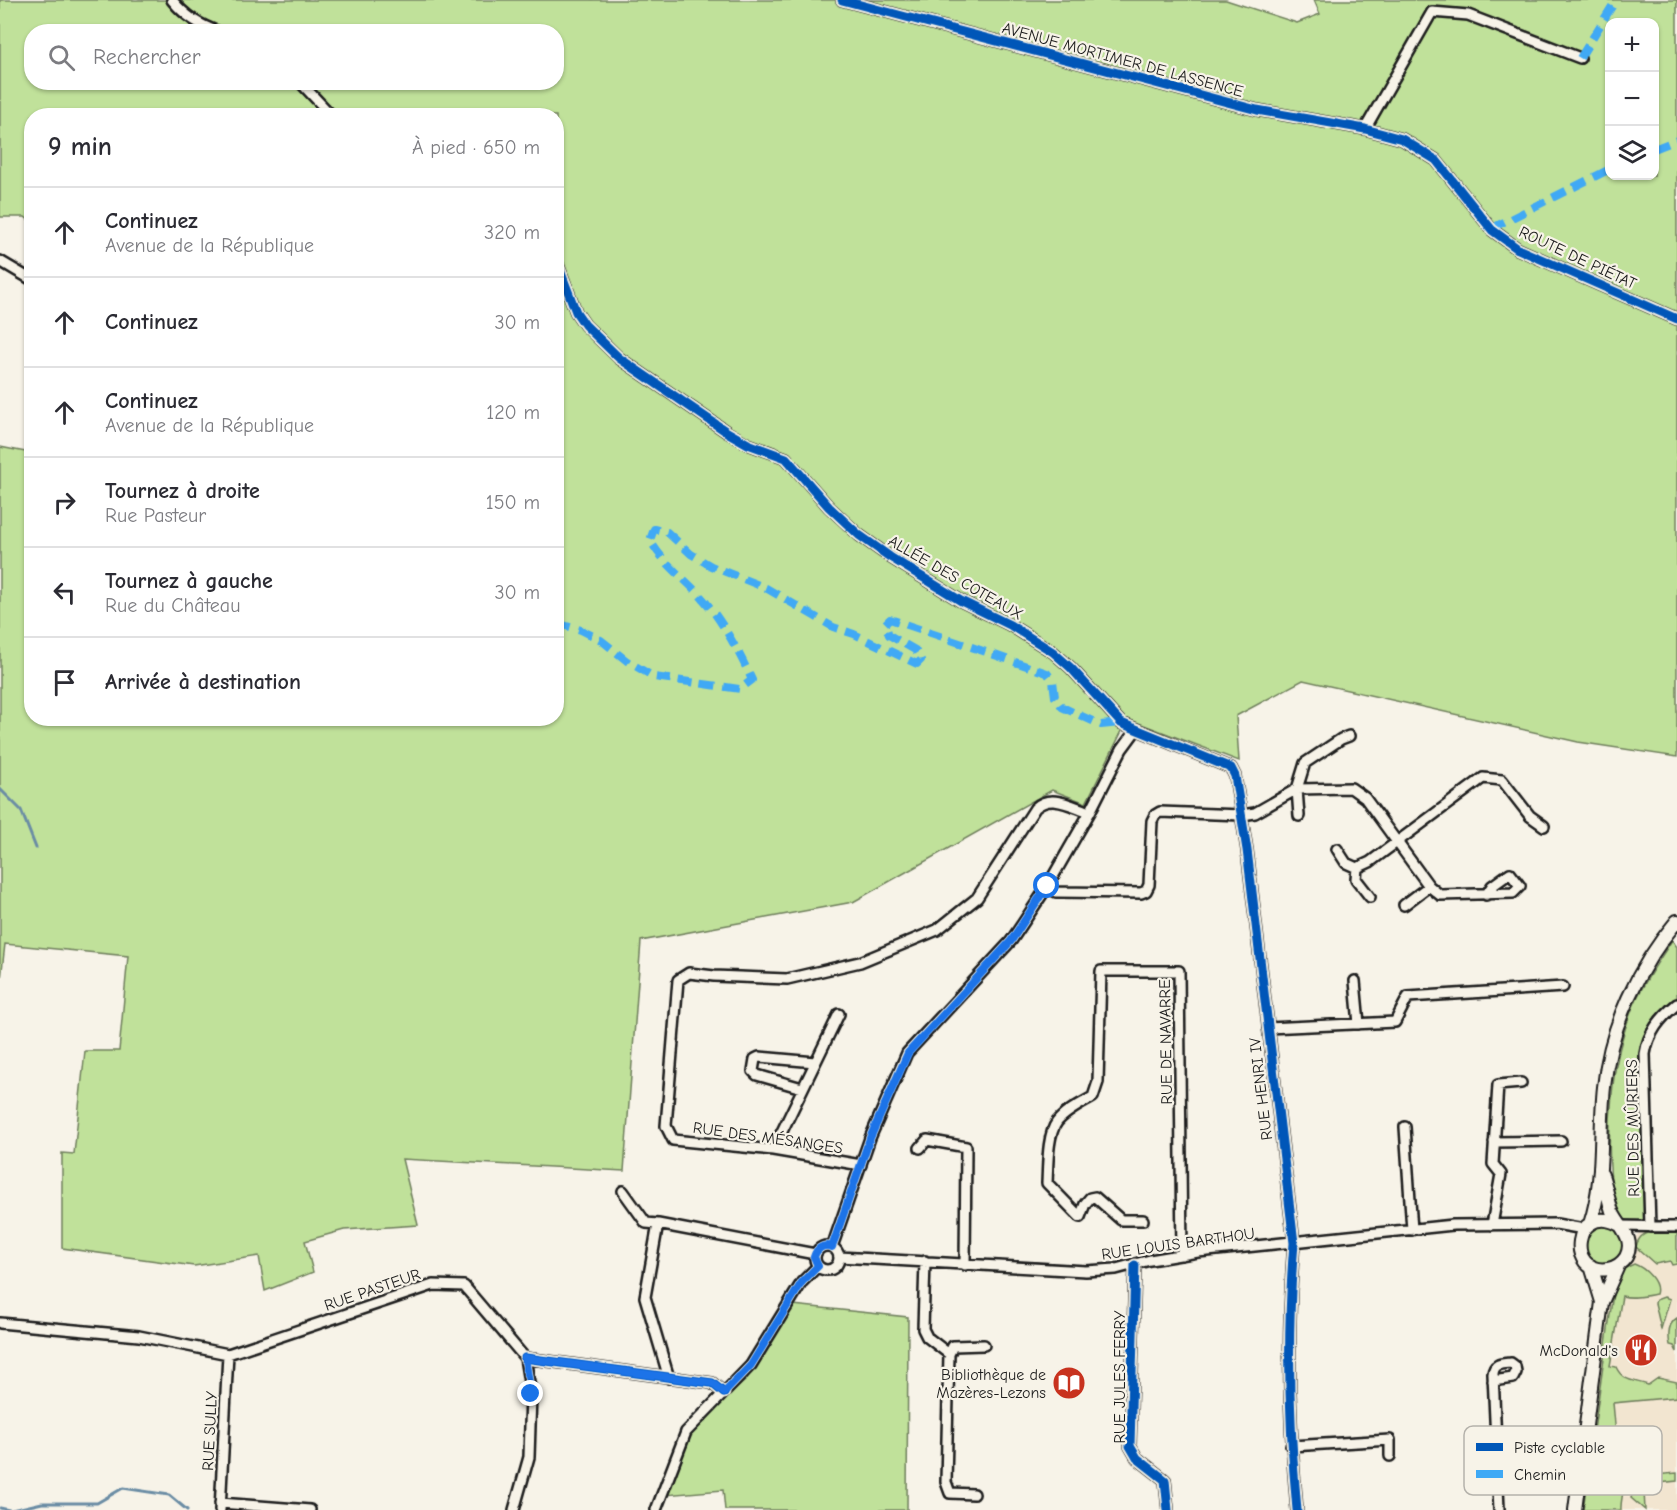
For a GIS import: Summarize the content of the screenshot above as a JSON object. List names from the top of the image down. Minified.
{"streets":{"street":["AVENUE MORTIMER DE LASSENCE","ROUTE DE PIÉTAT","ALLÉE DES COTEAUX","RUE DE NAVARRE","RUE HENRI IV","RUE DES MÛRIERS","RUE DES MÉSANGES","RUE LOUIS BARTHOU","RUE PASTEUR","RUE JULES FERRY","RUE SULLY"]},"crossings":[["AVENUE MORTIMER DE LASSENCE","ROUTE DE PIÉTAT"],["ALLÉE DES COTEAUX","RUE HENRI IV"],["RUE DE NAVARRE","RUE LOUIS BARTHOU"],["RUE HENRI IV","RUE LOUIS BARTHOU"],["RUE LOUIS BARTHOU","RUE JULES FERRY"],["RUE PASTEUR","RUE SULLY"]],"places":{"restaurant":["McDonald's"],"library":["Bibliothèque de Mazères-Lezons"]},"legend":["Piste cyclable","Chemin"],"page":{"map_buttons":["+","−"],"search":"Rechercher","heading":["9 min","À pied · 650 m"],"list":[["Continuez","Avenue de la République","320 m"],["Continuez","30 m"],["Continuez","Avenue de la République","120 m"],["Tournez à droite","Rue Pasteur","150 m"],["Tournez à gauche","Rue du Château","30 m"],"Arrivée à destination"]}}
